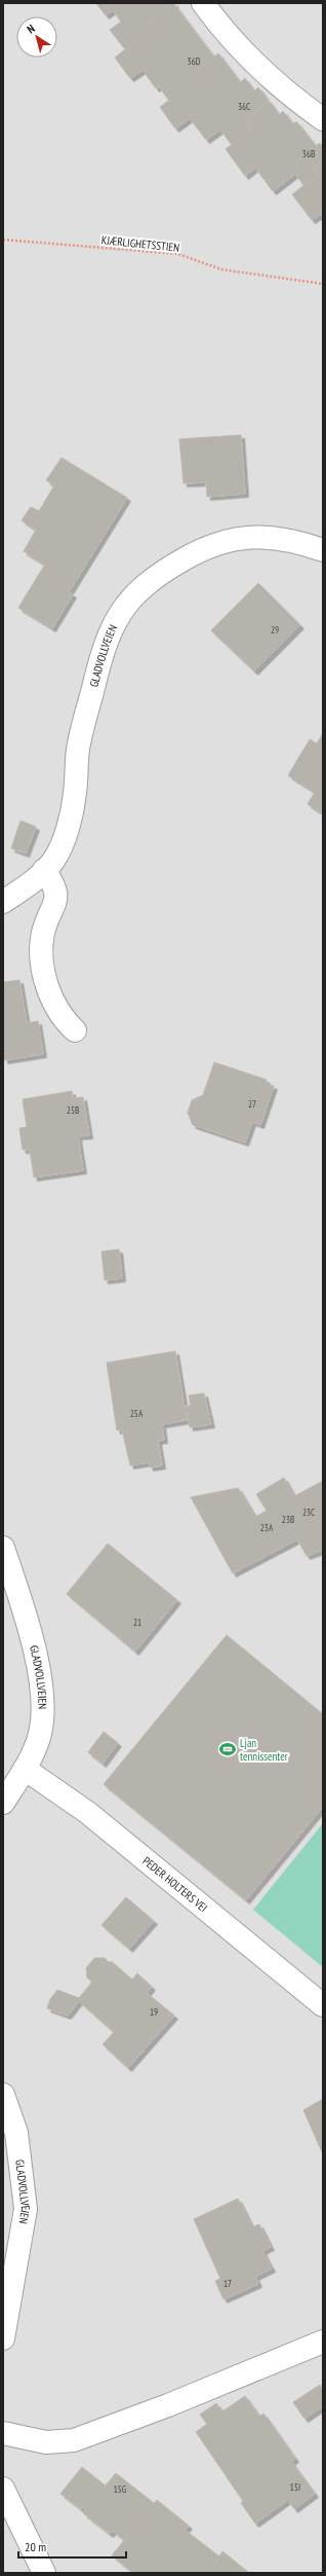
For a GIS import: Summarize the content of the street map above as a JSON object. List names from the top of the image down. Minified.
{"streets":{"street":["GLADVOLLVEIEN","PEDER HOLTERS VEI"],"path":["KJÆRLIGHETSSTIEN"]},"crossings":[["GLADVOLLVEIEN","PEDER HOLTERS VEI"]],"places":{"sports":["Ljan tennissenter"]},"house_numbers":["36D","36C","36B","29","27","25B","25A","23C","23B","23A","21","19","17","15J","15G"],"scale_bar":"20 m","north":"top left"}
